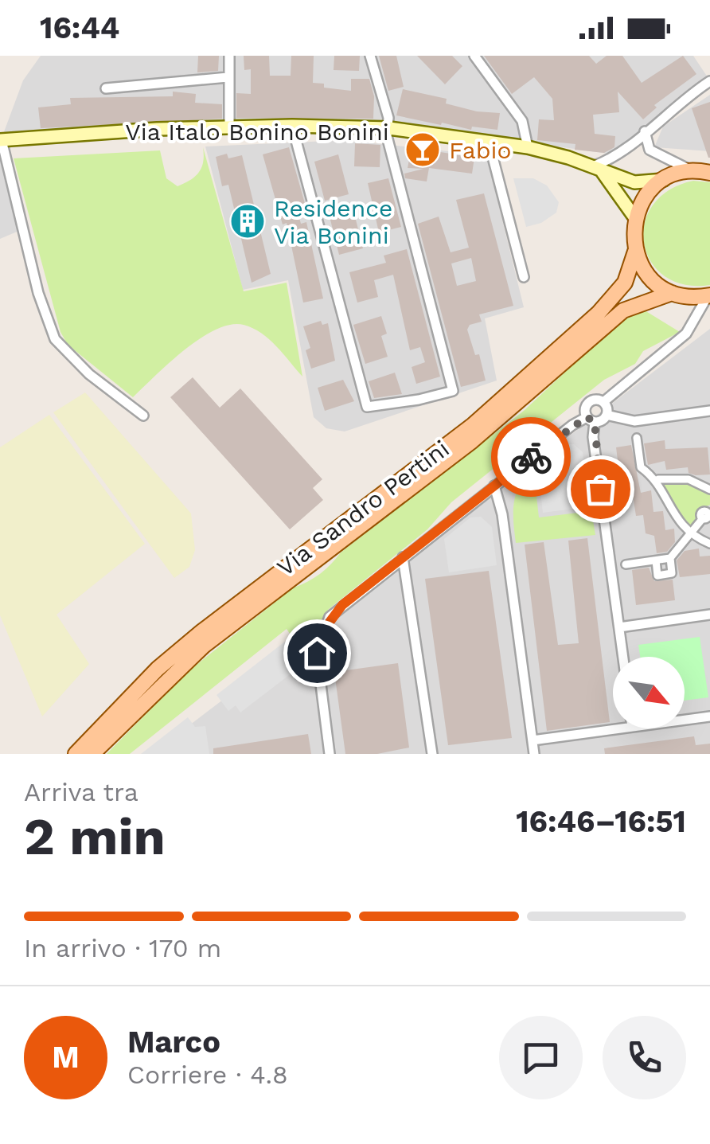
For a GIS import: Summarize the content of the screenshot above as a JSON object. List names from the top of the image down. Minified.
{"streets":{"main road":["Via Italo Bonino Bonini","Via Sandro Pertini"]},"places":{"bar":["Fabio"],"building":["Residence Via Bonini"]},"north":"bottom right","page":{"status":"16:44","heading":["2 min","Arriva tra","16:46–16:51"],"panel":["Marco","Corriere · 4.8"],"bar":"In arrivo · 170 m","round":"M"}}
